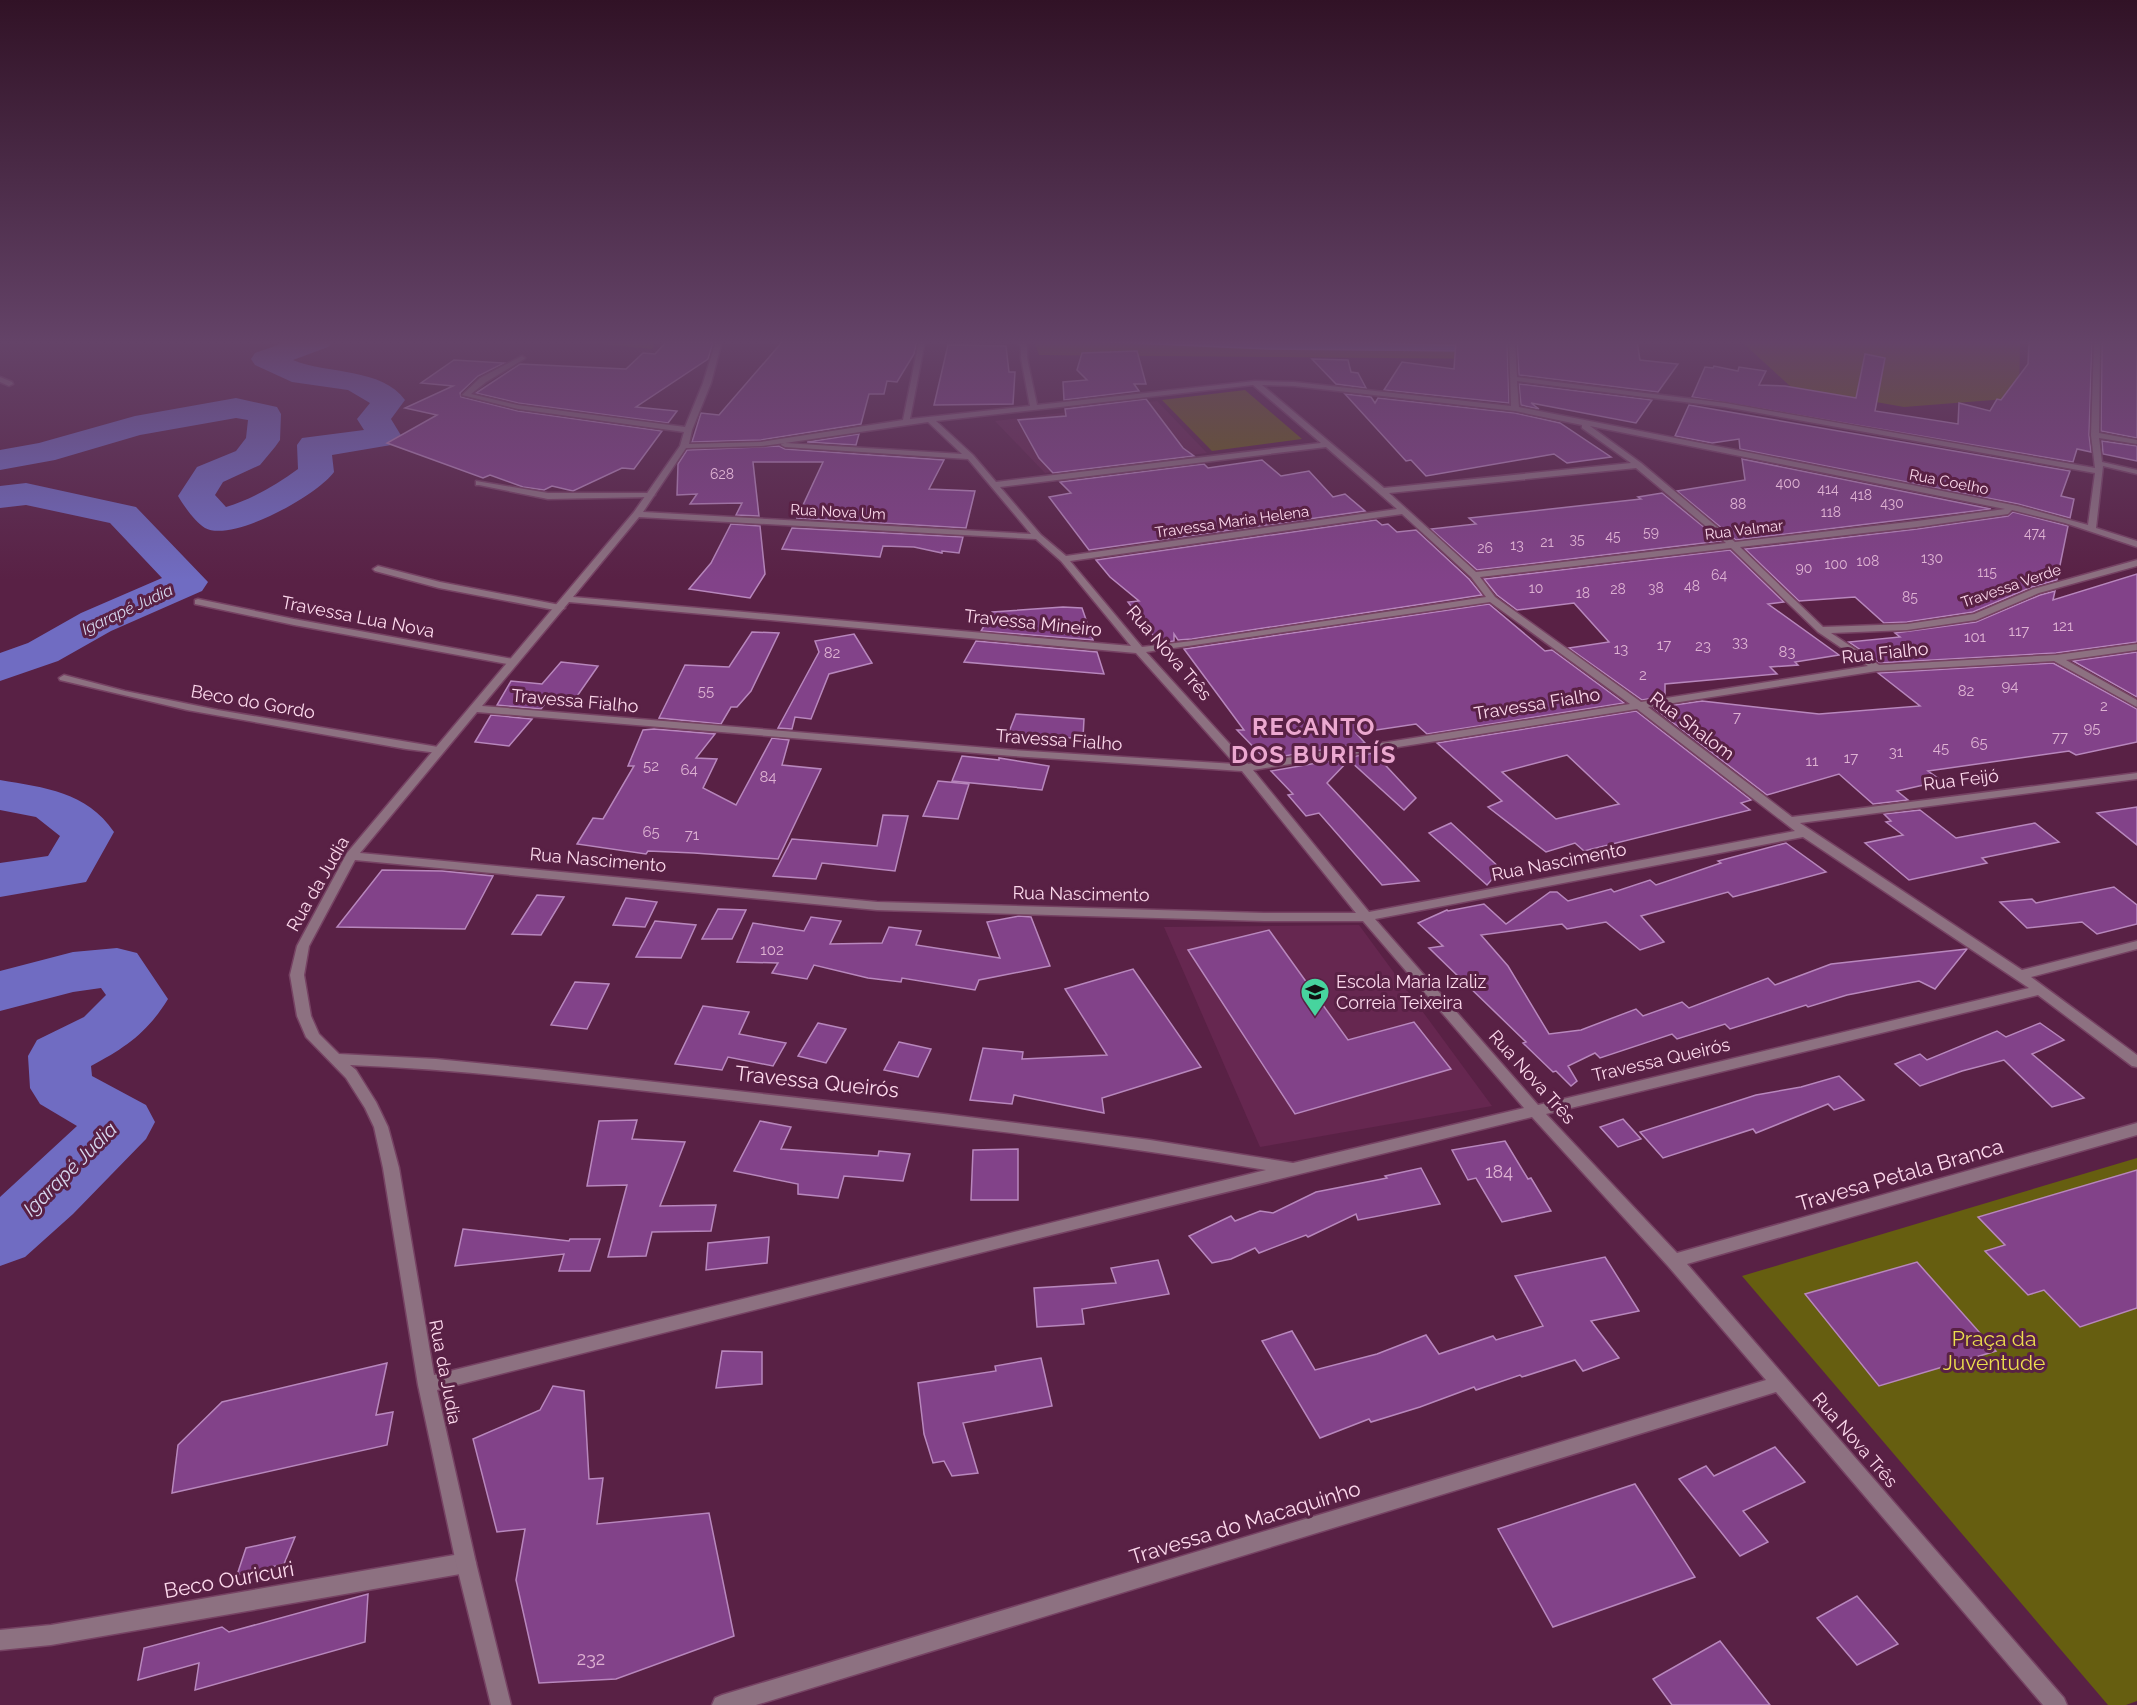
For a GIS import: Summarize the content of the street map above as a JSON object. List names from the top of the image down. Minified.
{"streets":{"street":["Rua Coelho","Rua Nova Um","Travessa Maria Helena","Rua Valmar","Travessa Verde","Travessa Lua Nova","Travessa Mineiro","Rua Nova Três","Rua Fialho","Travessa Fialho","Beco do Gordo","Rua Shalom","Rua Feijó","Rua Nascimento","Rua da Judia","Travessa Queirós","Travesa Petala Branca","Travessa do Macaquinho","Beco Ouricuri"]},"crossings":[["Rua Coelho","Rua Valmar"],["Rua Coelho","Rua da Judia"],["Rua Nova Um","Rua Nova Três"],["Rua Nova Um","Rua da Judia"],["Travessa Maria Helena","Rua Nova Três"],["Travessa Maria Helena","Rua Shalom"],["Rua Valmar","Rua Shalom"],["Travessa Lua Nova","Rua da Judia"],["Travessa Mineiro","Rua Nova Três"],["Travessa Mineiro","Rua Shalom"],["Travessa Mineiro","Rua da Judia"],["Rua Nova Três","Travessa Fialho"],["Rua Nova Três","Rua Nascimento"],["Rua Nova Três","Travessa Queirós"],["Rua Nova Três","Travesa Petala Branca"],["Rua Nova Três","Travessa do Macaquinho"],["Rua Fialho","Travessa Fialho"],["Rua Fialho","Rua Shalom"],["Travessa Fialho","Rua Shalom"],["Travessa Fialho","Rua da Judia"],["Beco do Gordo","Rua da Judia"],["Rua Shalom","Rua Feijó"],["Rua Shalom","Rua Nascimento"],["Rua Shalom","Travessa Queirós"],["Rua Nascimento","Rua da Judia"],["Rua da Judia","Travessa Queirós"],["Rua da Judia","Beco Ouricuri"]],"districts":["RECANTO DOS BURITÍS"],"water":["Igarapé Judia"],"parks":["Praça da Juventude"],"places":{"school or university":["Escola Maria Izaliz Correia Teixeira"]},"house_numbers":["628","400","414","418","430","88","118","59","474","45","35","21","13","26","130","108","100","90","115","64","48","10","38","28","18","85","121","117","101","33","17","23","13","83","82","2","94","55","82","2","7","95","77","65","45","31","17","11","52","64","84","65","71","102","184","232"]}
